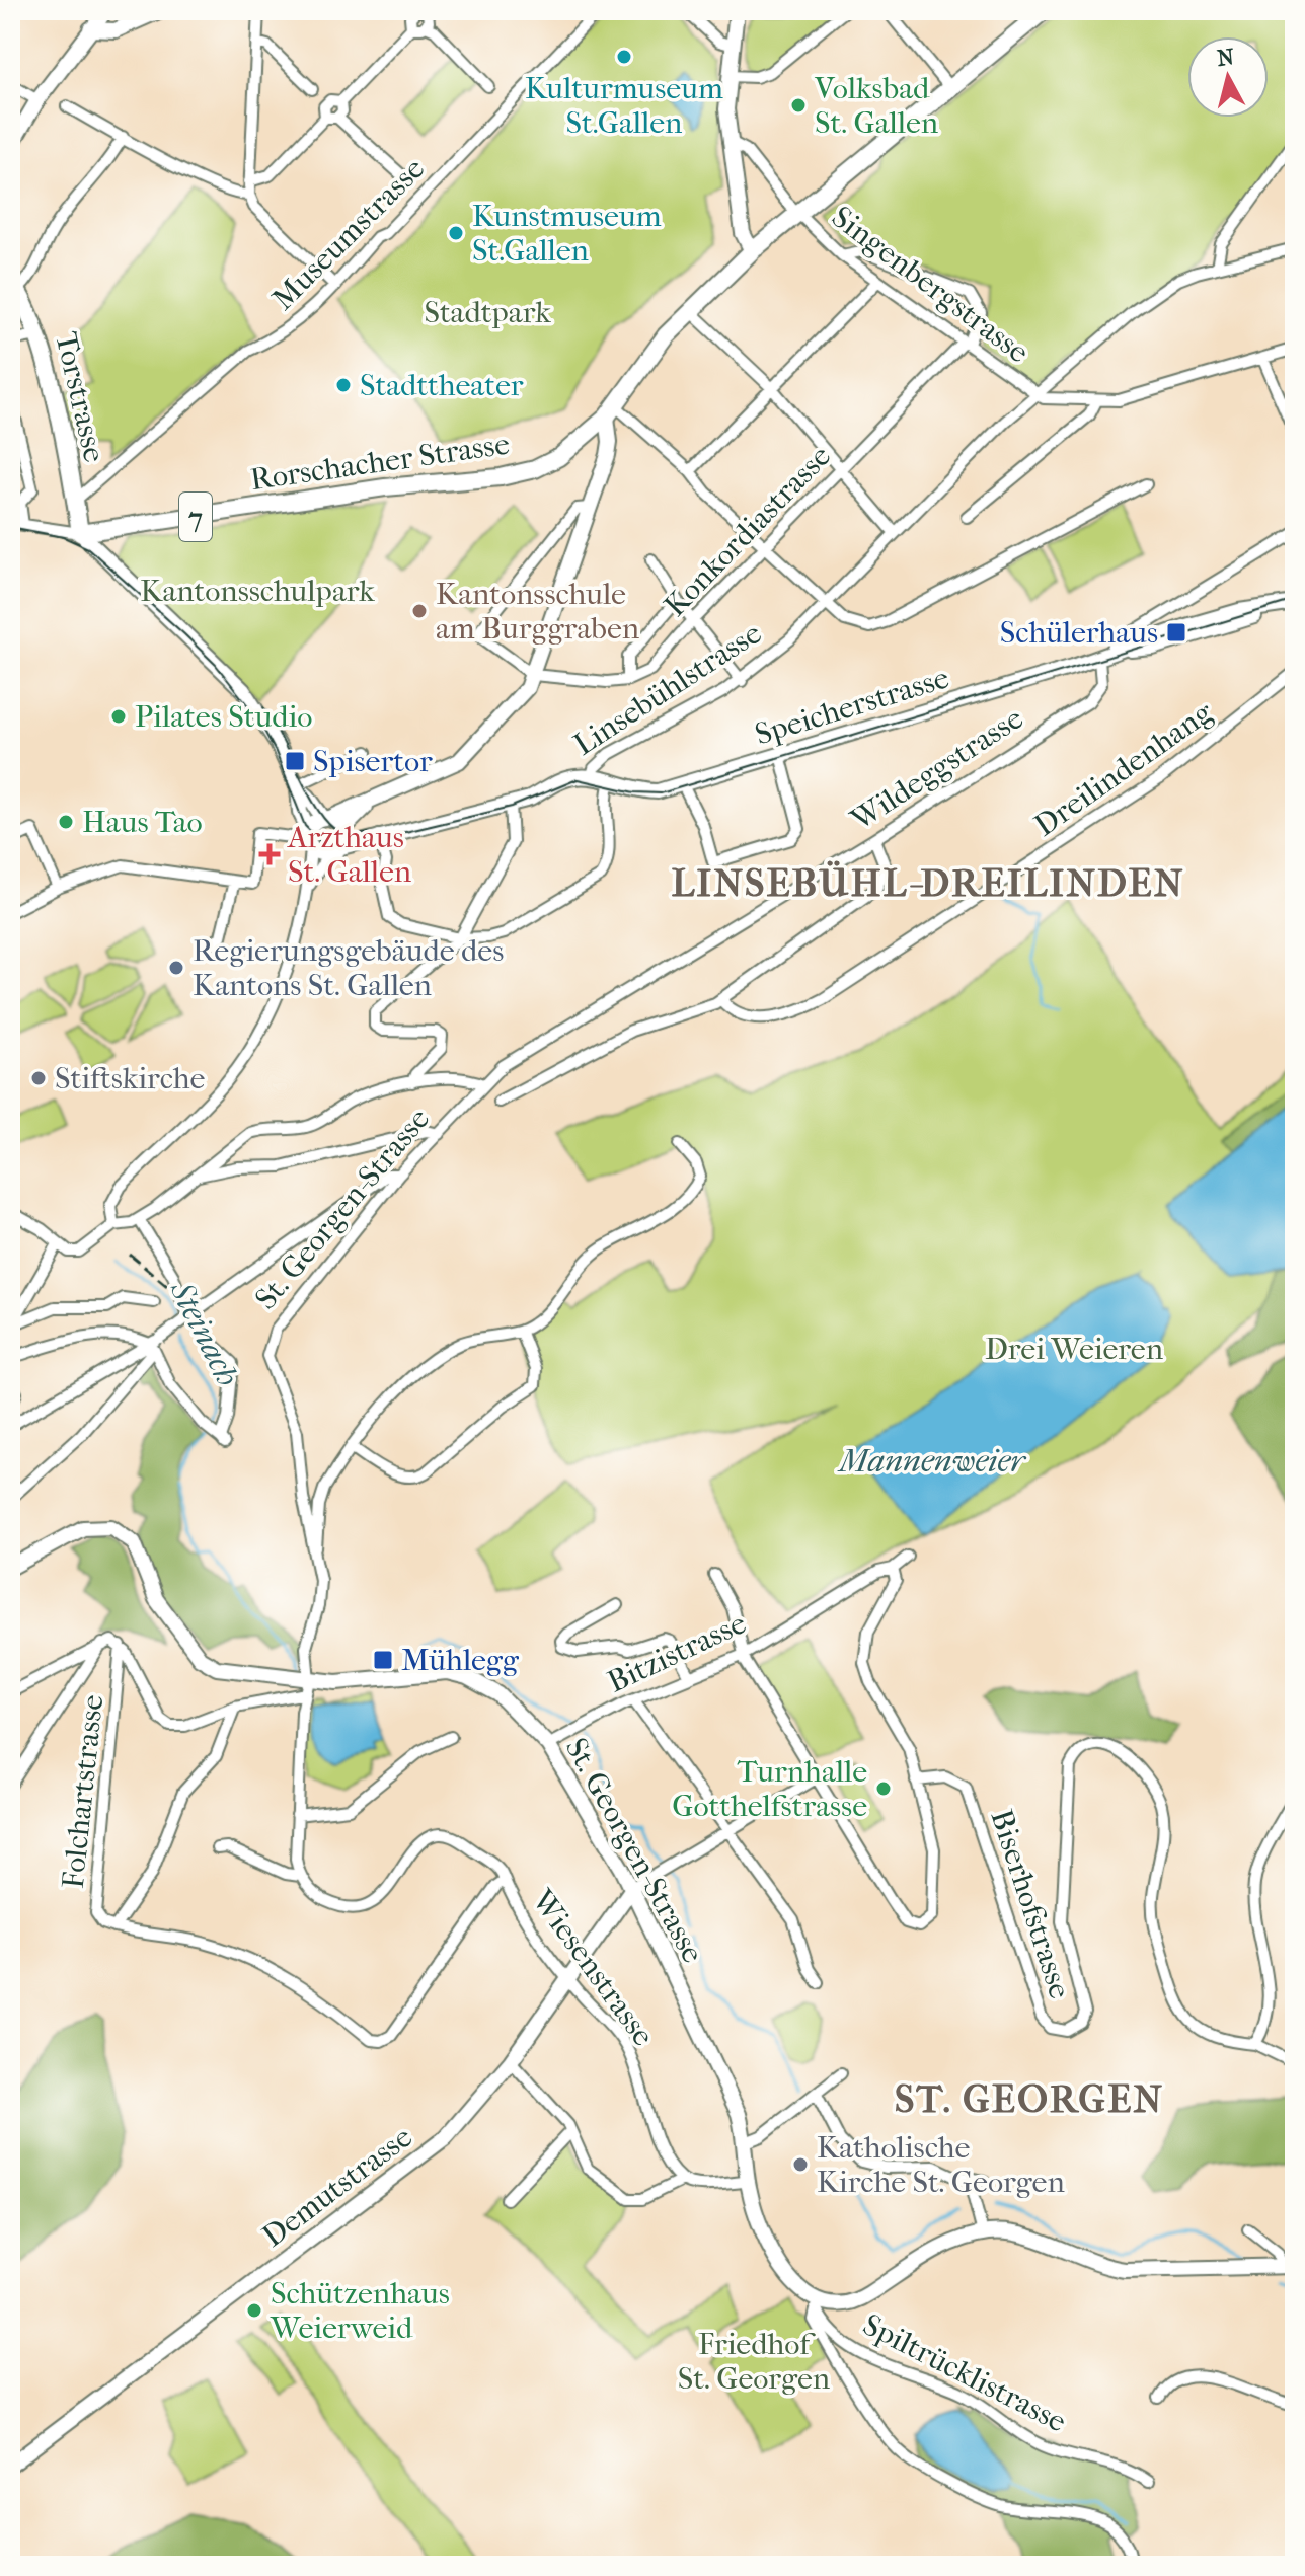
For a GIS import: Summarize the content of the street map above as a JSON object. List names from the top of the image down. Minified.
{"streets":{"main road":["Torstrasse","Rorschacher Strasse","7"],"street":["Museumstrasse","Singenbergstrasse","Konkordiastrasse","Linsebühlstrasse","Speicherstrasse","Wildeggstrasse","Dreilindenhang","St. Georgen-Strasse","Bitzistrasse","Folchartstrasse","Biserhofstrasse","Wiesenstrasse","Demutstrasse","Spiltrücklistrasse"]},"crossings":[["Museumstrasse","Torstrasse"],["Singenbergstrasse","Rorschacher Strasse"],["Singenbergstrasse","Konkordiastrasse"],["Singenbergstrasse","Linsebühlstrasse"],["Torstrasse","Rorschacher Strasse"],["Linsebühlstrasse","Speicherstrasse"],["Speicherstrasse","Wildeggstrasse"],["Wildeggstrasse","St. Georgen-Strasse"],["St. Georgen-Strasse","Bitzistrasse"],["St. Georgen-Strasse","Demutstrasse"],["St. Georgen-Strasse","Spiltrücklistrasse"],["Folchartstrasse","Wiesenstrasse"],["Wiesenstrasse","Demutstrasse"]],"districts":["LINSEBÜHL-DREILINDEN","ST. GEORGEN"],"water":["Steinach","Mannenweier"],"parks":["Stadtpark","Kantonsschulpark","Drei Weieren","Friedhof St. Georgen"],"places":{"other":["Kulturmuseum St.Gallen","Volksbad St. Gallen","Kunstmuseum St.Gallen","Stadttheater","Kantonsschule am Burggraben","Pilates Studio","Haus Tao","Regierungsgebäude des Kantons St. Gallen","Stiftskirche","Turnhalle Gotthelfstrasse","Katholische Kirche St. Georgen","Schützenhaus Weierweid"],"transit":["Schülerhaus","Spisertor","Mühlegg"],"health":["Arzthaus St. Gallen"]},"north":"top"}
